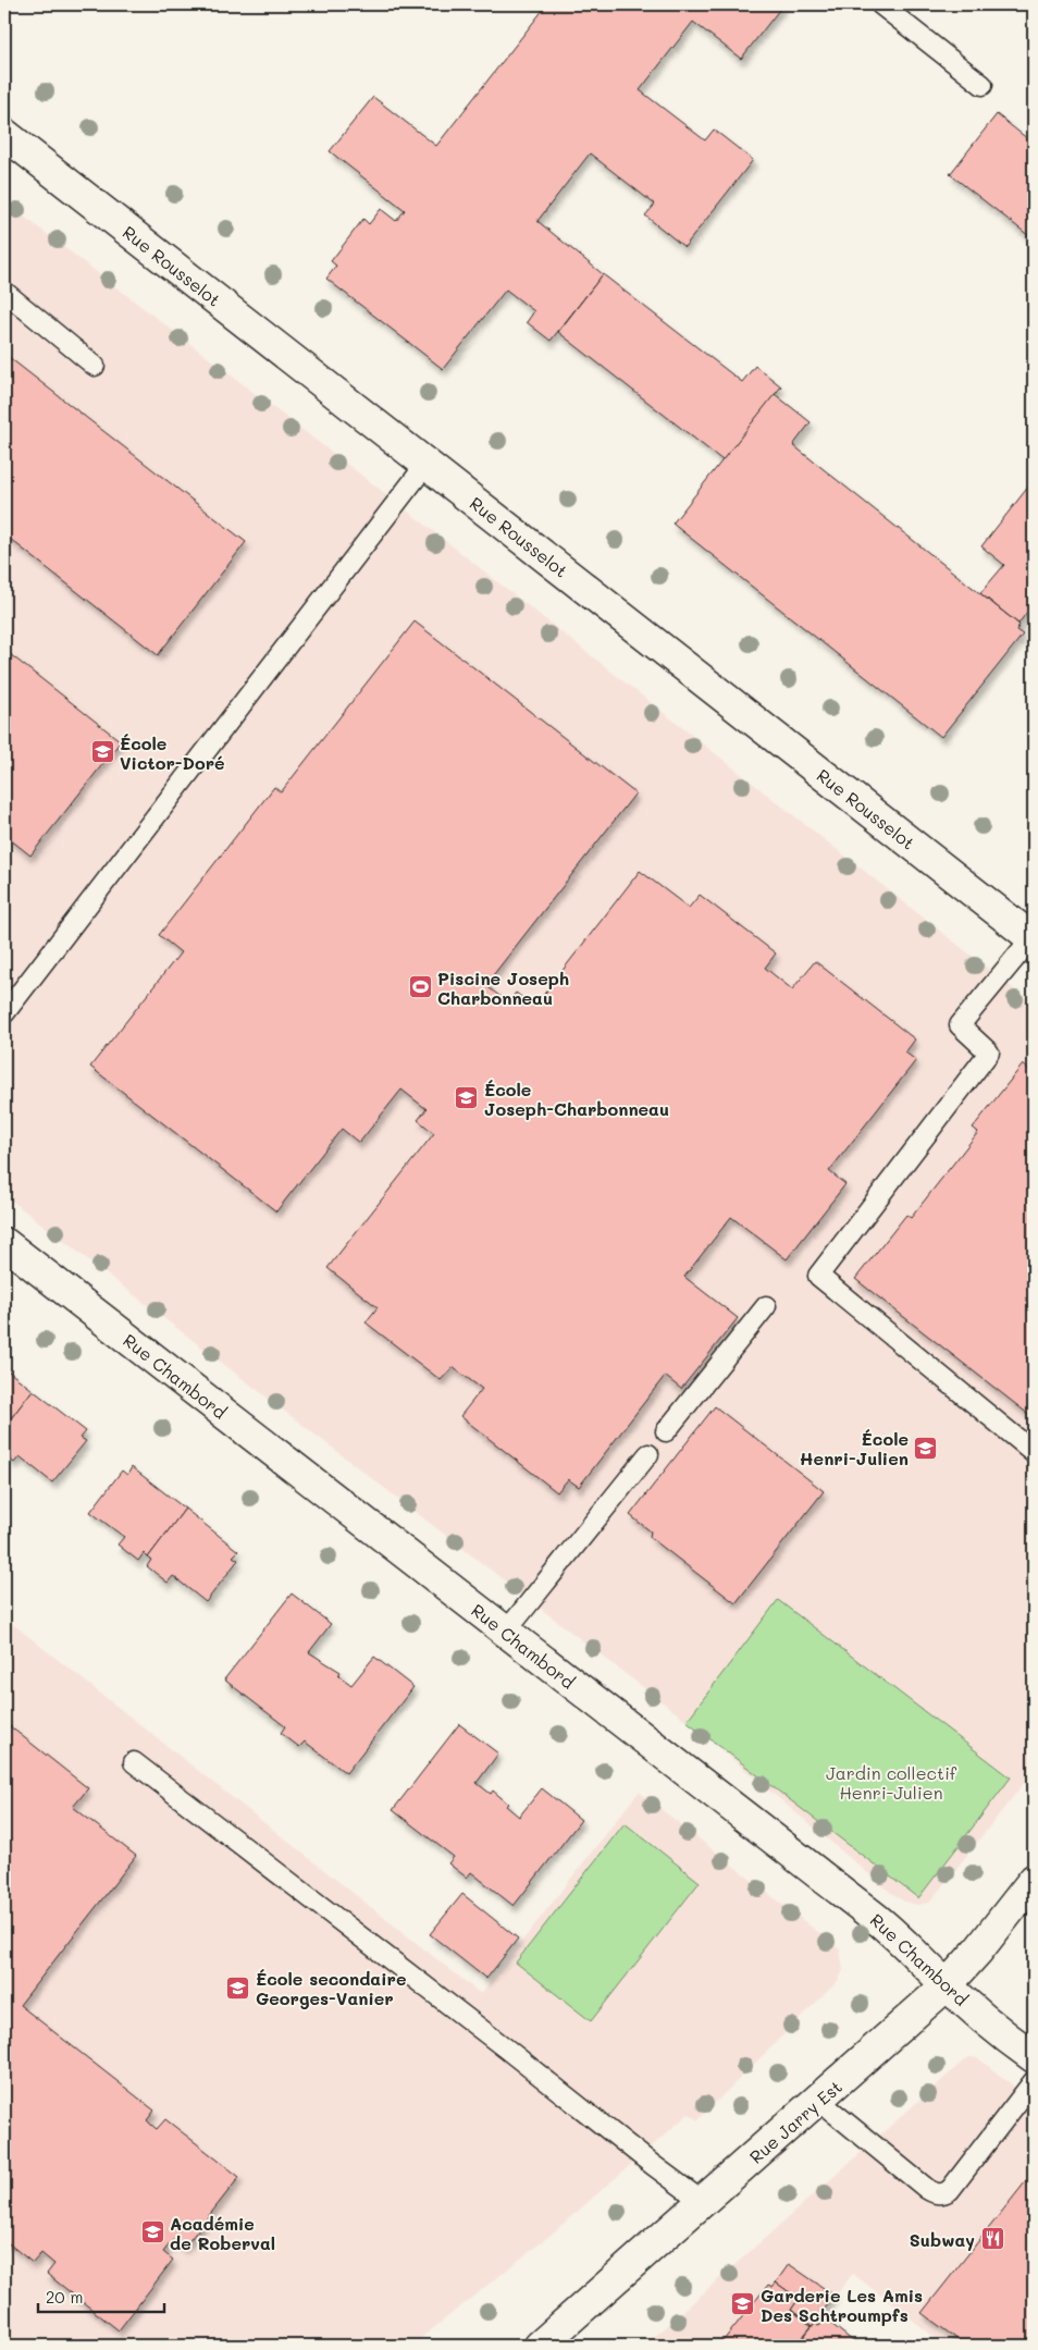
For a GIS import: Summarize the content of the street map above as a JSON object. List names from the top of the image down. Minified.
{"streets":{"street":["Rue Rousselot","Rue Chambord","Rue Jarry Est"]},"crossings":[["Rue Chambord","Rue Jarry Est"]],"parks":["Jardin collectif Henri-Julien"],"places":{"school or university":["École Victor-Doré","École Joseph-Charbonneau","École Henri-Julien","École secondaire Georges-Vanier","Académie de Roberval","Garderie Les Amis Des Schtroumpfs"],"sports":["Piscine Joseph Charbonneau"],"restaurant":["Subway"]},"scale_bar":"20 m"}
